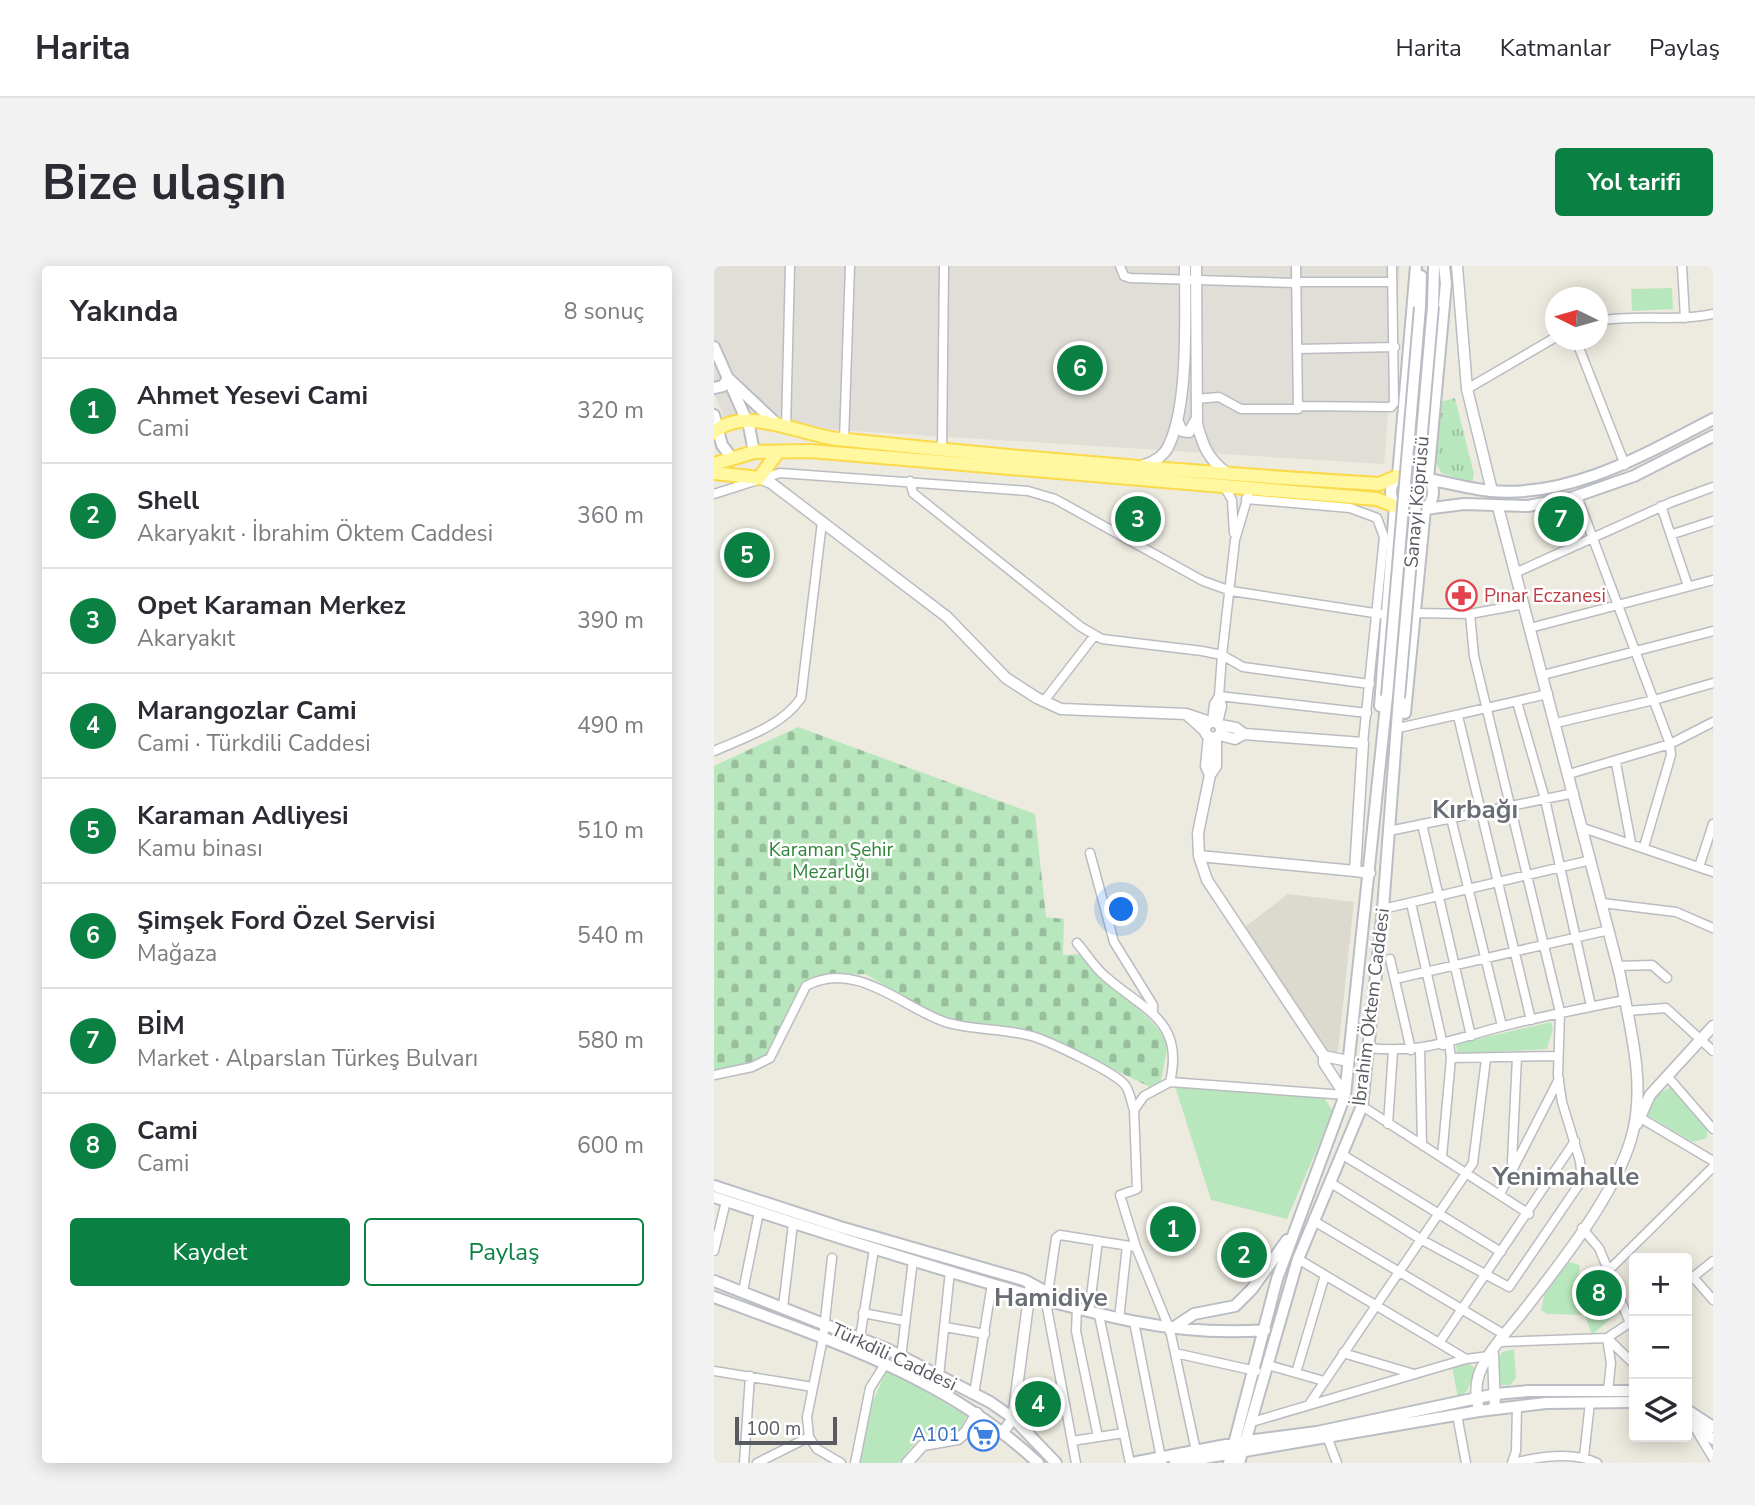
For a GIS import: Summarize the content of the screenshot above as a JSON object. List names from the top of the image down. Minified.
{"streets":{"main road":["Sanayi Köprüsü","İbrahim Öktem Caddesi","Türkdili Caddesi"]},"crossings":[["Sanayi Köprüsü","İbrahim Öktem Caddesi"]],"districts":["Kırbağı","Yenimahalle","Hamidiye"],"parks":["Karaman Şehir Mezarlığı"],"places":{"pharmacy":["Pınar Eczanesi"],"supermarket":["A101"]},"scale_bar":"100 m","north":"left","page":{"header":"Harita","nav":["Harita","Katmanlar","Paylaş"],"buttons":["Yol tarifi",["Kaydet","Paylaş"]],"title":"Bize ulaşın","heading":["Yakında","8 sonuç"],"pins":["6","3","7","5","1","2","8","4"],"list":[{"mark":"1","name":"Ahmet Yesevi Cami","note":"Cami","value":"320 m"},{"mark":"2","name":"Shell","note":"Akaryakıt · İbrahim Öktem Caddesi","value":"360 m"},{"mark":"3","name":"Opet Karaman Merkez","note":"Akaryakıt","value":"390 m"},{"mark":"4","name":"Marangozlar Cami","note":"Cami · Türkdili Caddesi","value":"490 m"},{"mark":"5","name":"Karaman Adliyesi","note":"Kamu binası","value":"510 m"},{"mark":"6","name":"Şimşek Ford Özel Servisi","note":"Mağaza","value":"540 m"},{"mark":"7","name":"BİM","note":"Market · Alparslan Türkeş Bulvarı","value":"580 m"},{"mark":"8","name":"Cami","note":"Cami","value":"600 m"}],"map_buttons":["+","−"],"scale":"100 m"}}
